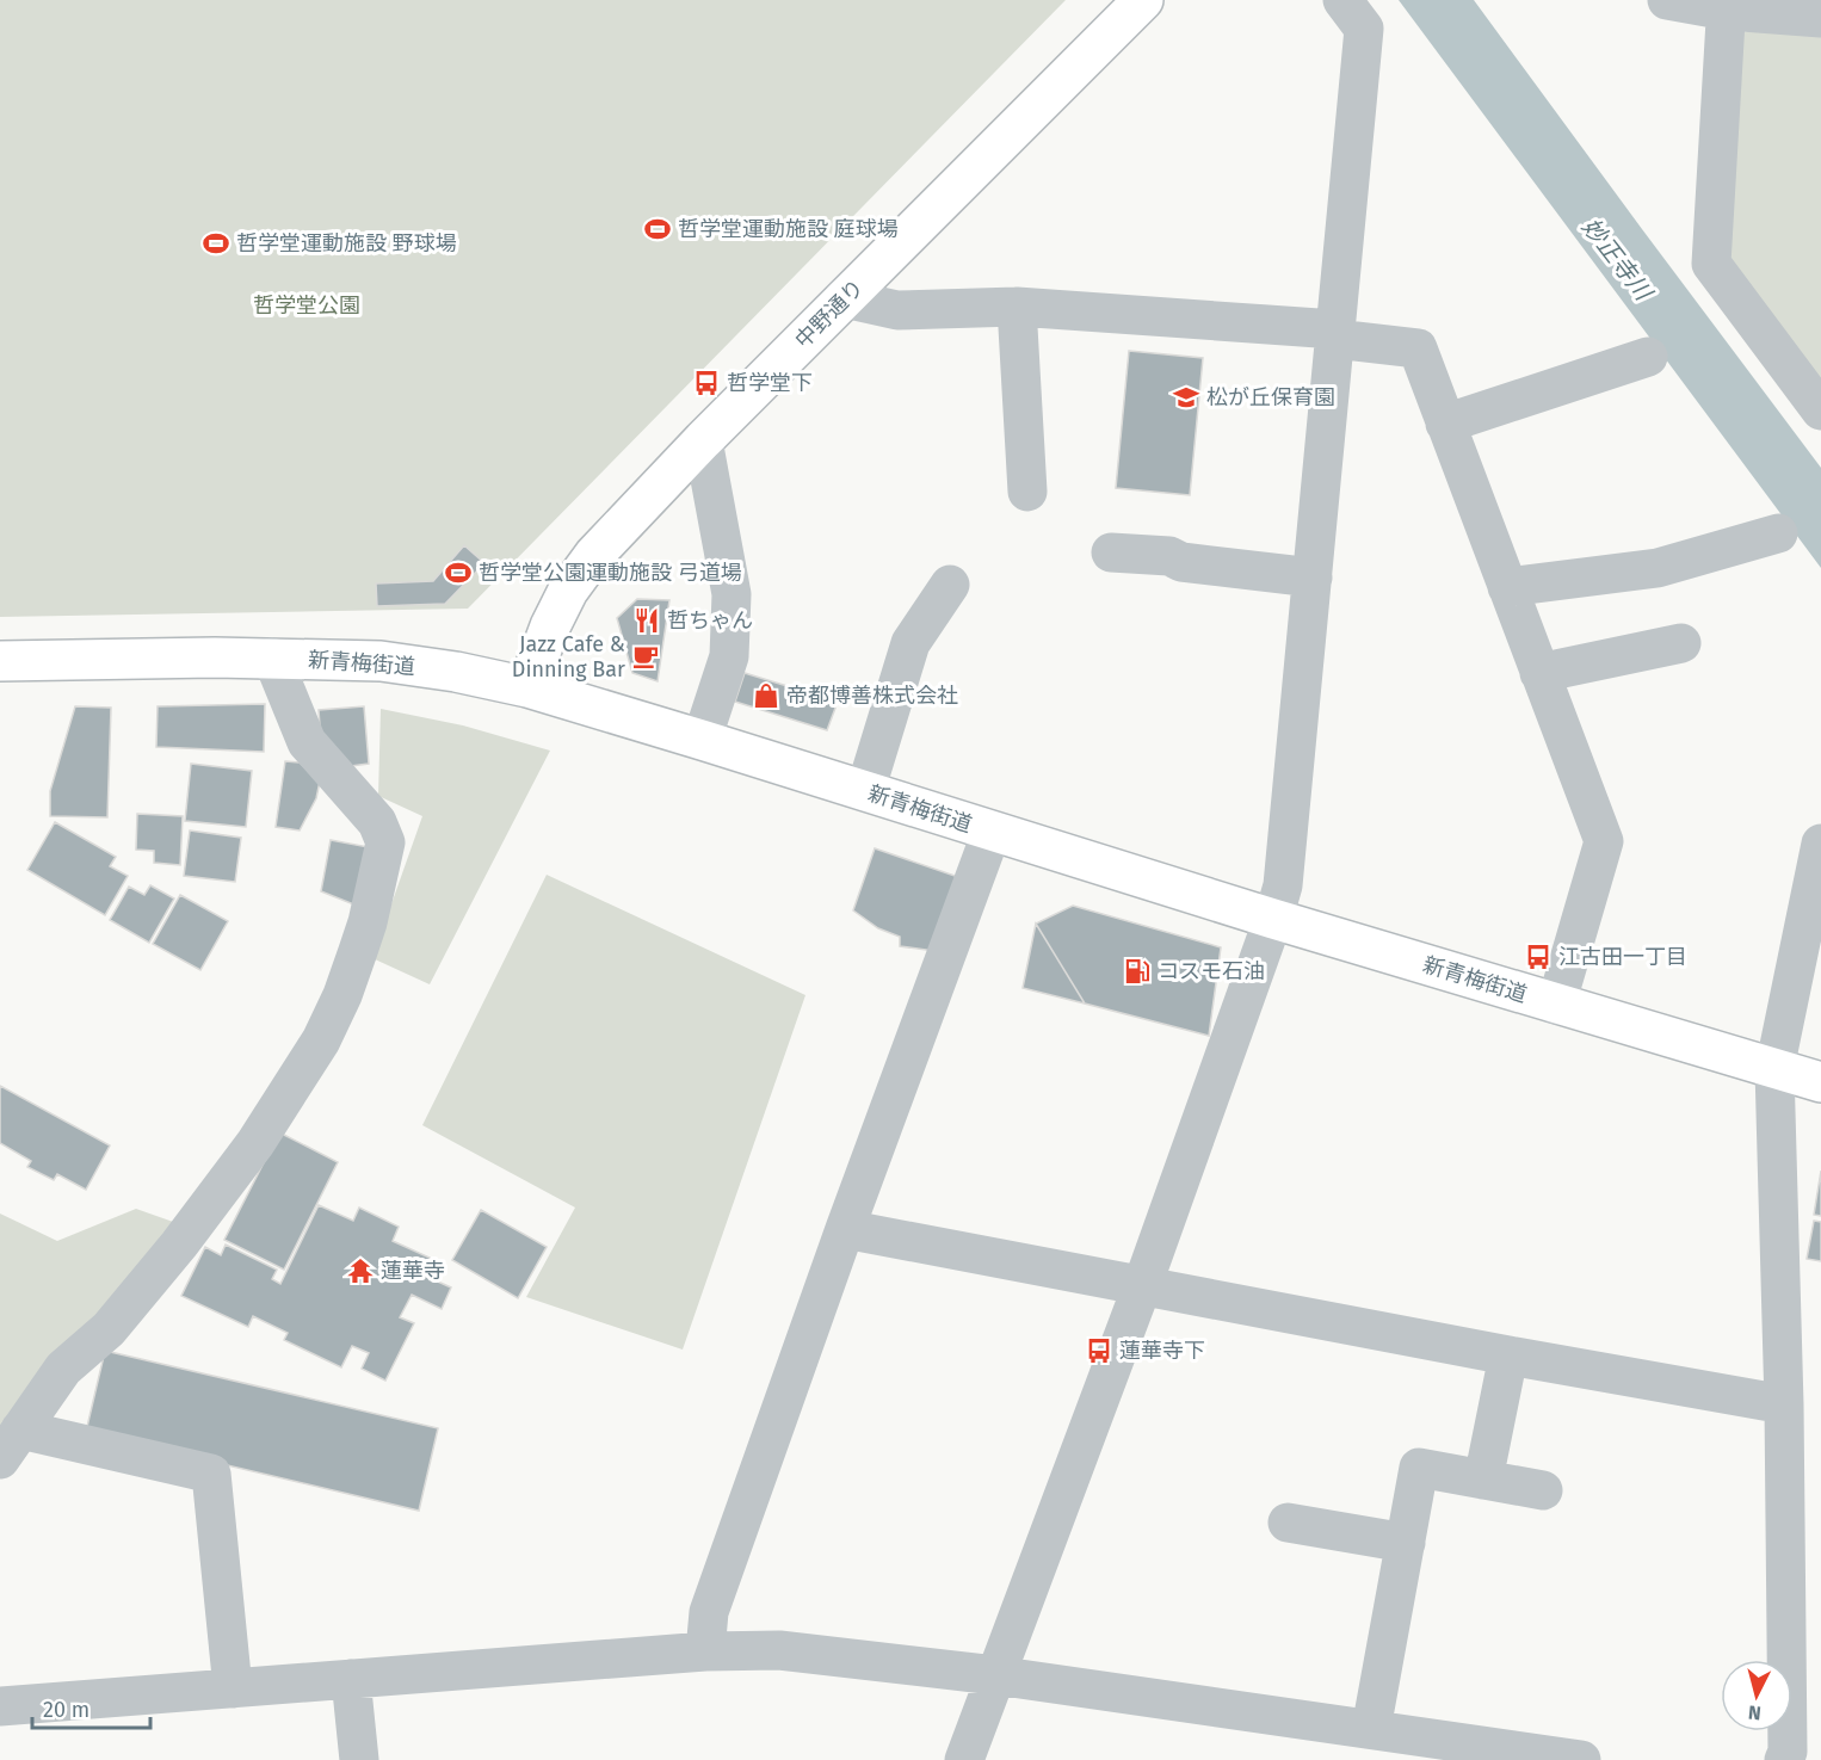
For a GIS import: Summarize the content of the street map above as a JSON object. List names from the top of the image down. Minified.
{"streets":{"main road":["中野通り","新青梅街道"]},"crossings":[["中野通り","新青梅街道"]],"water":["妙正寺川"],"parks":["哲学堂公園"],"places":{"sports":["哲学堂運動施設 庭球場","哲学堂運動施設 野球場","哲学堂公園運動施設 弓道場"],"bus stop":["哲学堂下","江古田一丁目","蓮華寺下"],"school or university":["松が丘保育園"],"restaurant":["哲ちゃん"],"cafe":["Jazz Cafe & Dinning Bar"],"shop":["帝都博善株式会社"],"fuel station":["コスモ石油"],"temple":["蓮華寺"]},"scale_bar":"20 m","north":"bottom"}
